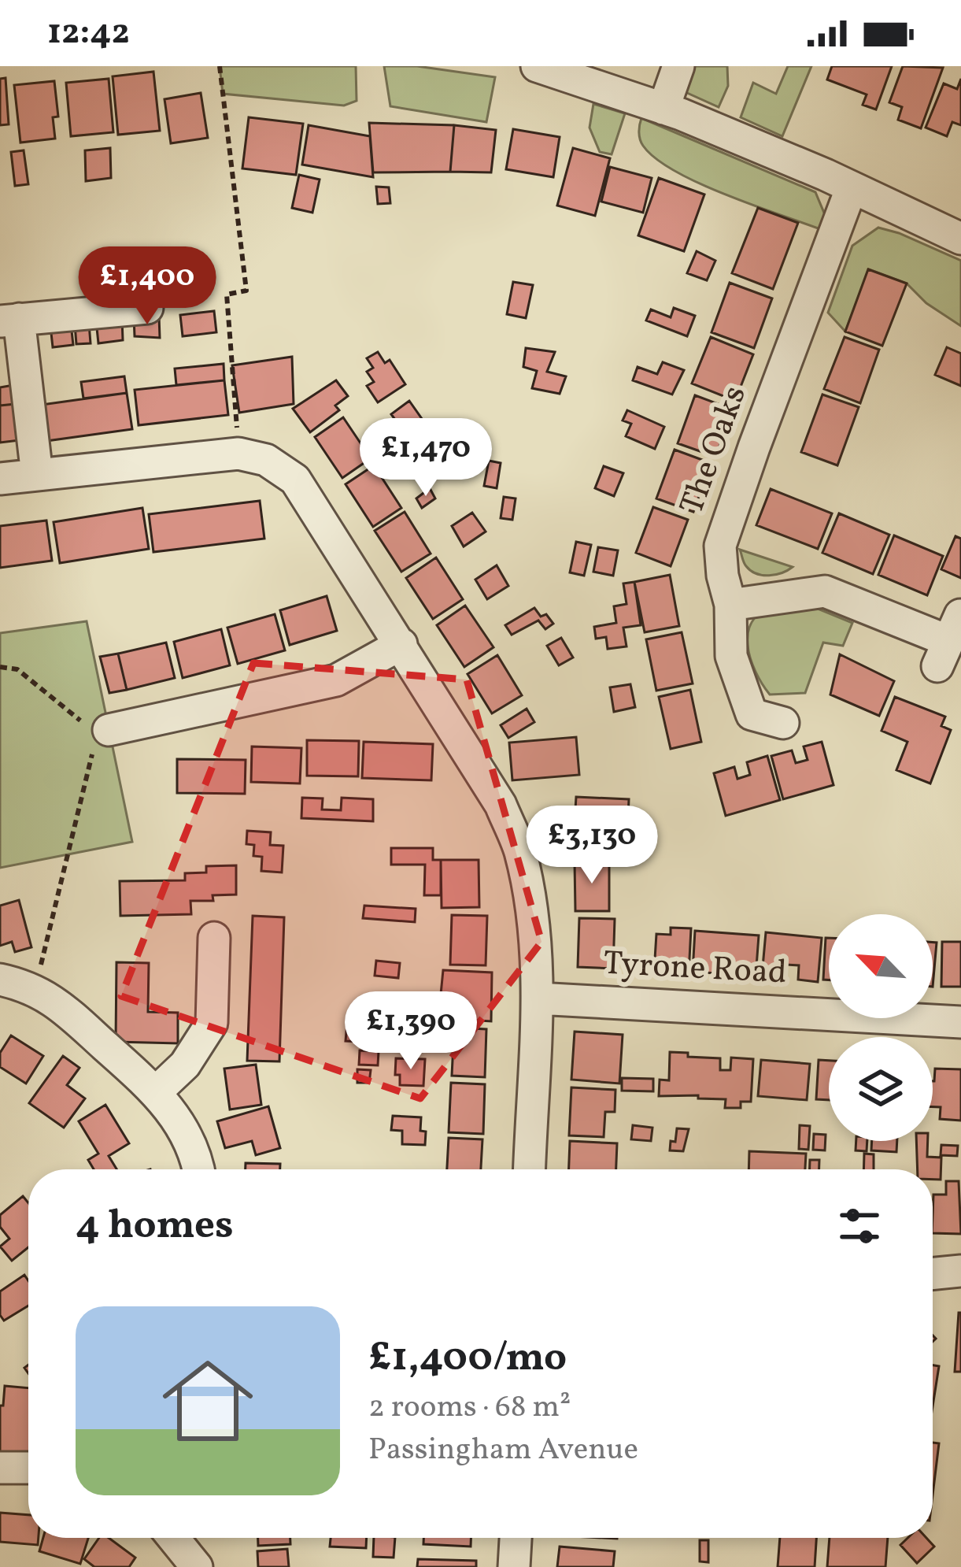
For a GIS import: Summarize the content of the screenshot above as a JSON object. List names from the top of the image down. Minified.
{"streets":{"street":["The Oaks","Tyrone Road"]},"north":"top left","page":{"status":"12:42","price":["£1,400","£1,470","£3,130","£1,390"],"heading":"4 homes","list":[{"name":"£1,400/mo","note":"2 rooms · 68 m² · Passingham Avenue"}]}}
